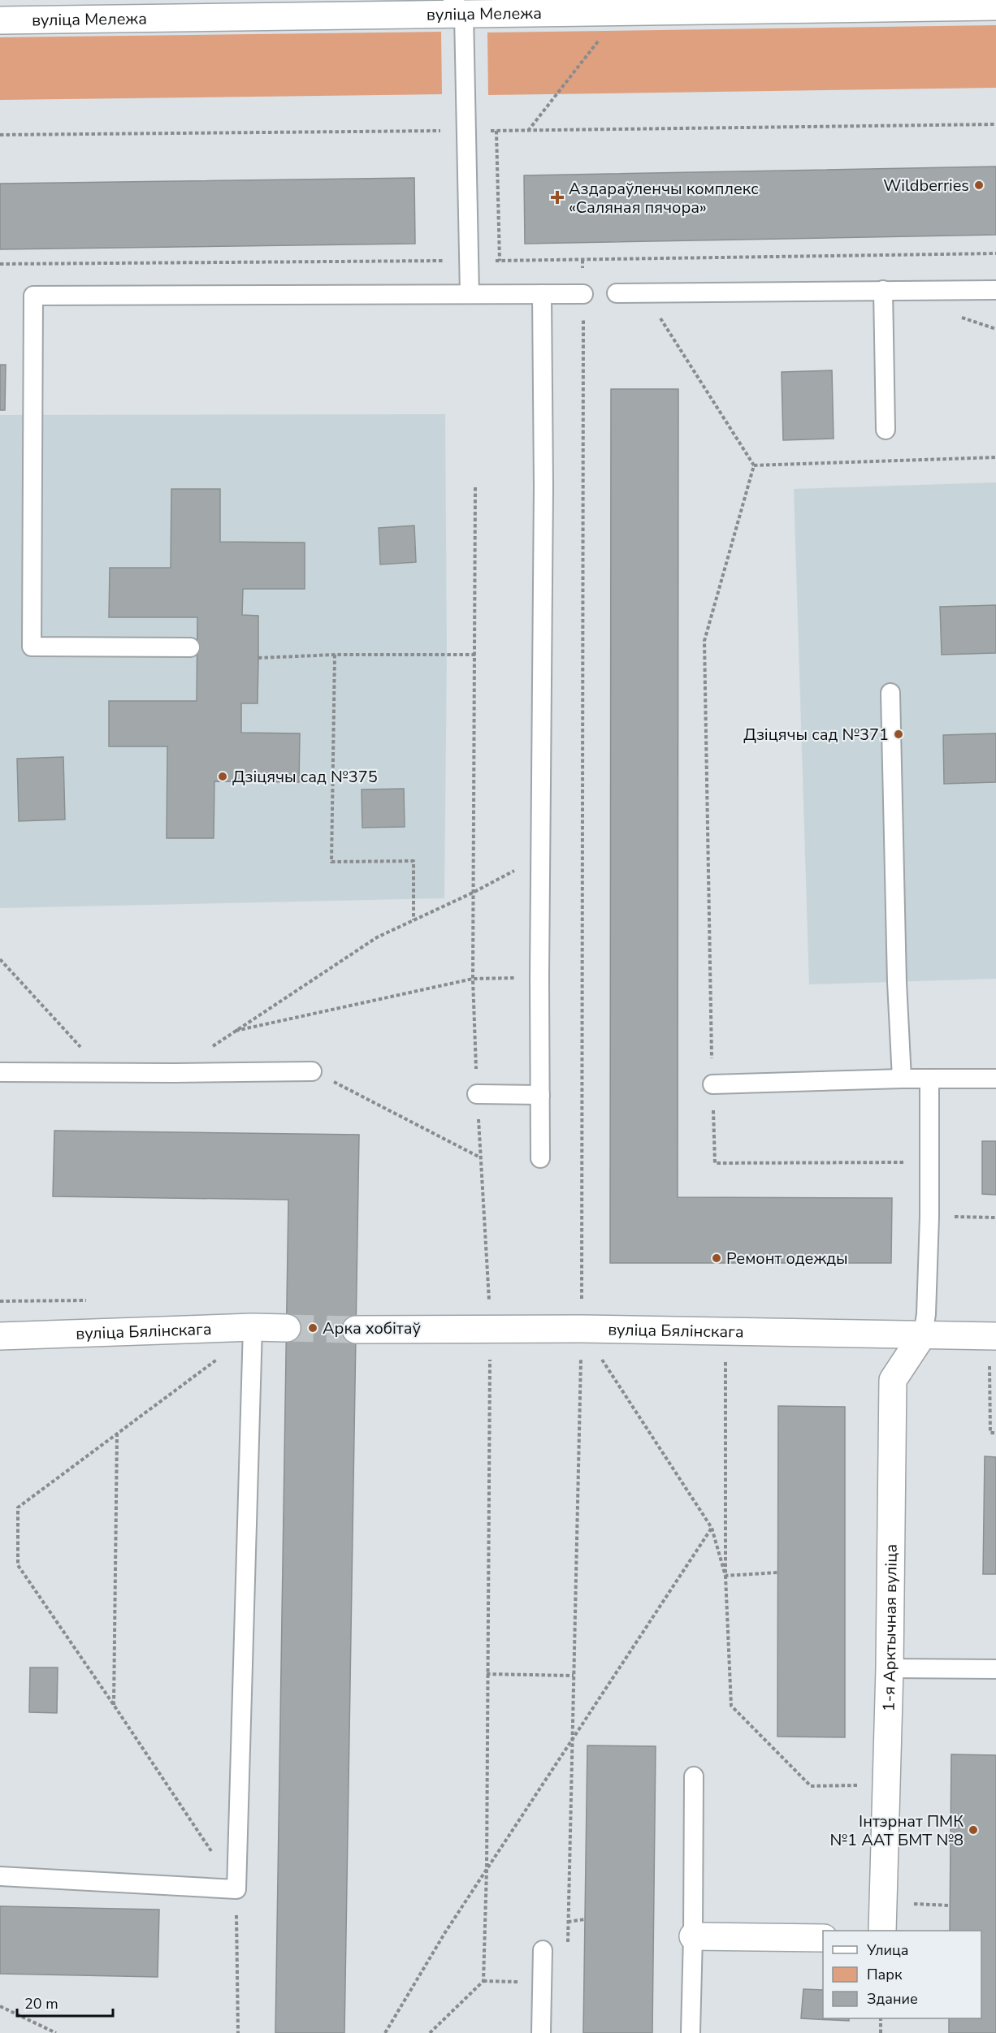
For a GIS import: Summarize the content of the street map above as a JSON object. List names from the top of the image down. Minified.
{"streets":{"street":["вуліца Мележа","вуліца Бялінскага","1-я Арктычная вуліца"]},"crossings":[["вуліца Бялінскага","1-я Арктычная вуліца"]],"places":{"other":["Wildberries","Дзіцячы сад №371","Дзіцячы сад №375","Ремонт одежды","Арка хобітаў","Інтэрнат ПМК №1 ААТ БМТ №8"],"health":["Аздараўленчы комплекс «Саляная пячора»"]},"legend":["Улица","Парк","Здание"],"scale_bar":"20 m"}
